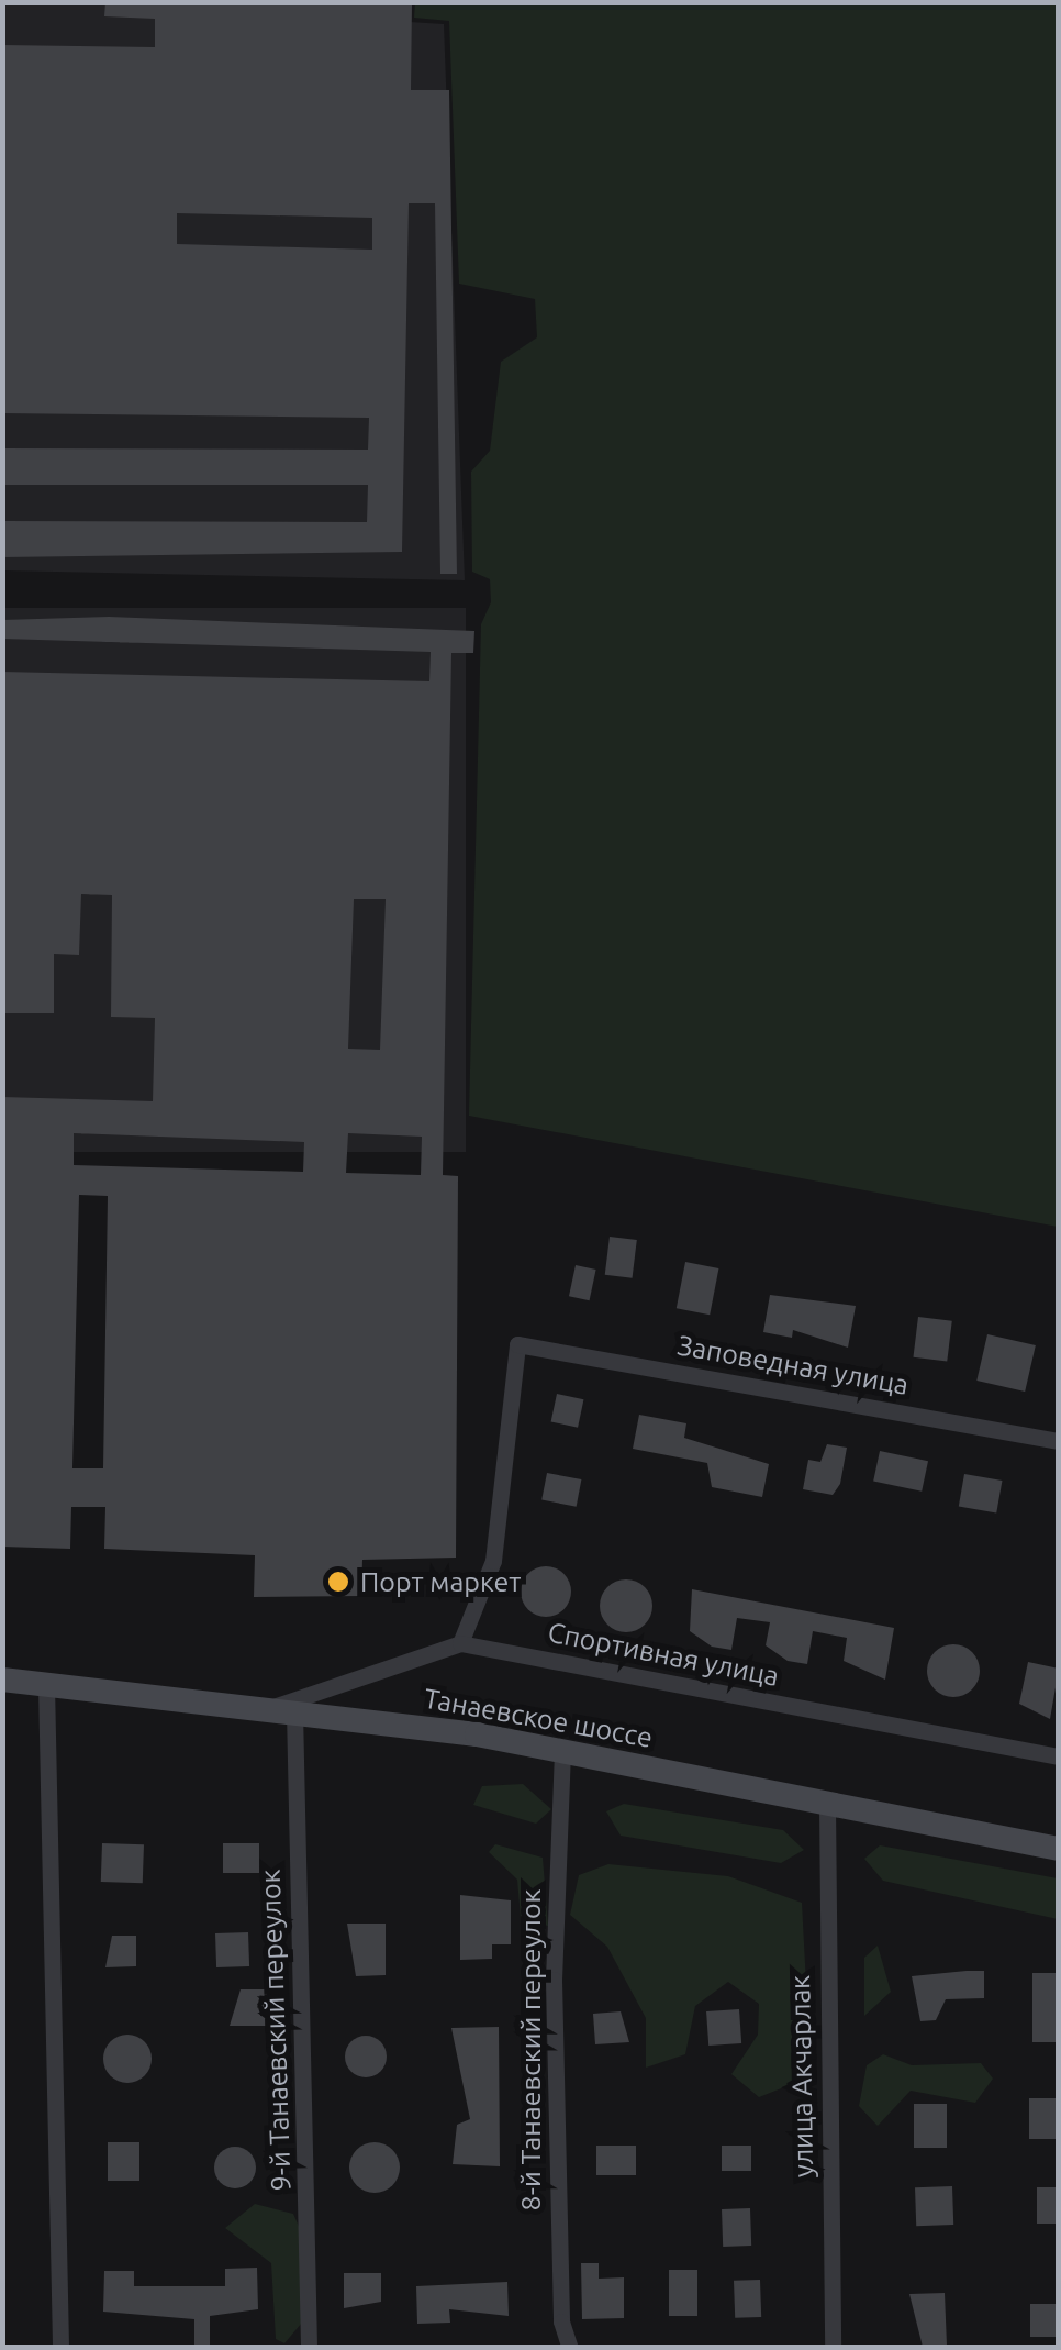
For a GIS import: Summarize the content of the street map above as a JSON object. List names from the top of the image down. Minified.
{"streets":{"street":["Заповедная улица","Спортивная улица","Танаевское шоссе","9-й Танаевский переулок","8-й Танаевский переулок","улица Акчарлак"]},"crossings":[["Заповедная улица","Спортивная улица"],["Спортивная улица","Танаевское шоссе"],["Танаевское шоссе","9-й Танаевский переулок"],["Танаевское шоссе","8-й Танаевский переулок"],["Танаевское шоссе","улица Акчарлак"]],"places":["Порт маркет"]}
